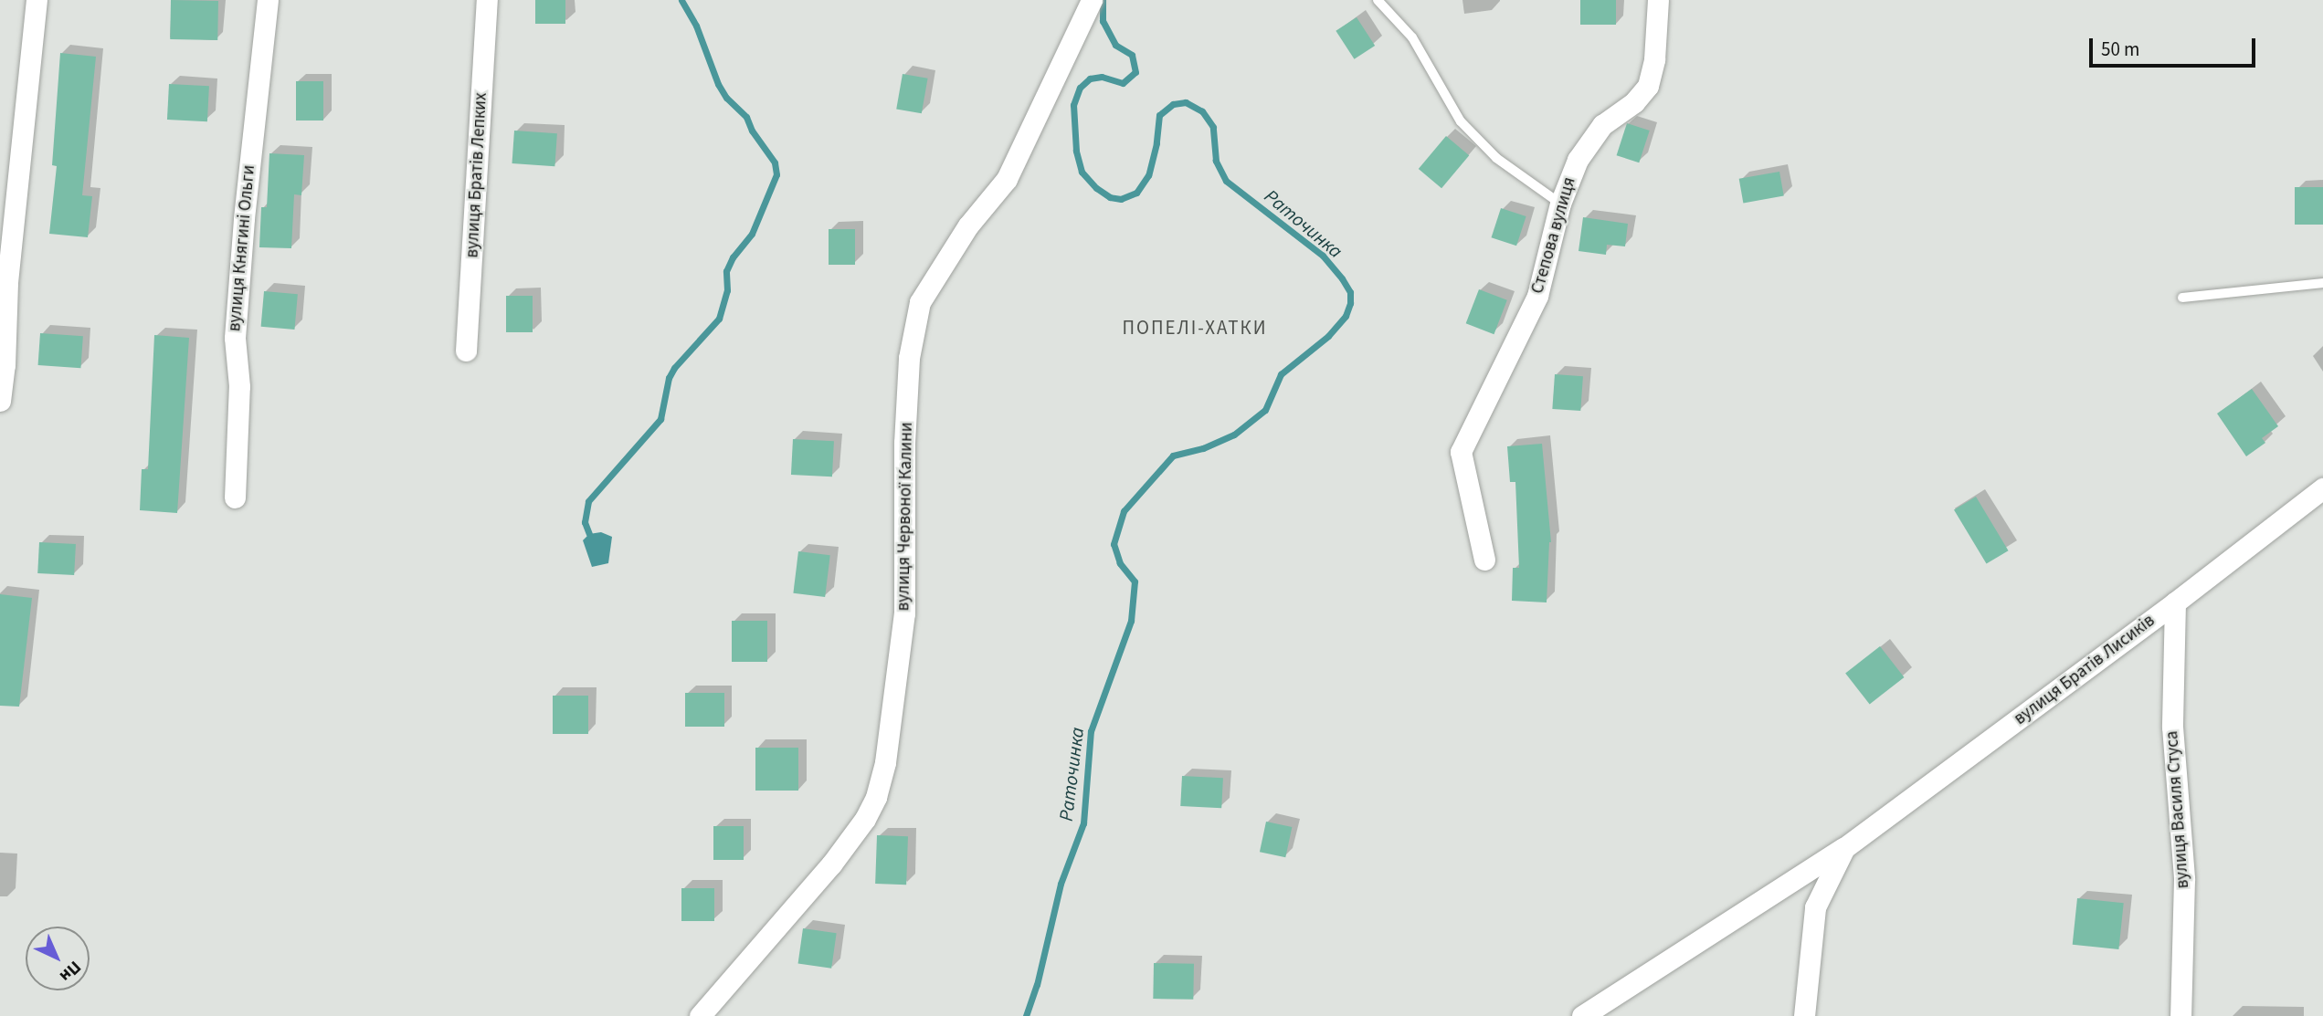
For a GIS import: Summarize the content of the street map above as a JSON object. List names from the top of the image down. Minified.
{"streets":{"street":["вулиця Братів Лепких","Степова вулиця","вулиця Княгині Ольги","вулиця Червоної Калини","вулиця Братів Лисиків","вулиця Василя Стуса"]},"crossings":[["вулиця Братів Лисиків","вулиця Василя Стуса"]],"districts":["ПОПЕЛІ-ХАТКИ"],"water":["Раточинка"],"scale_bar":"50 m","north":"bottom right"}
